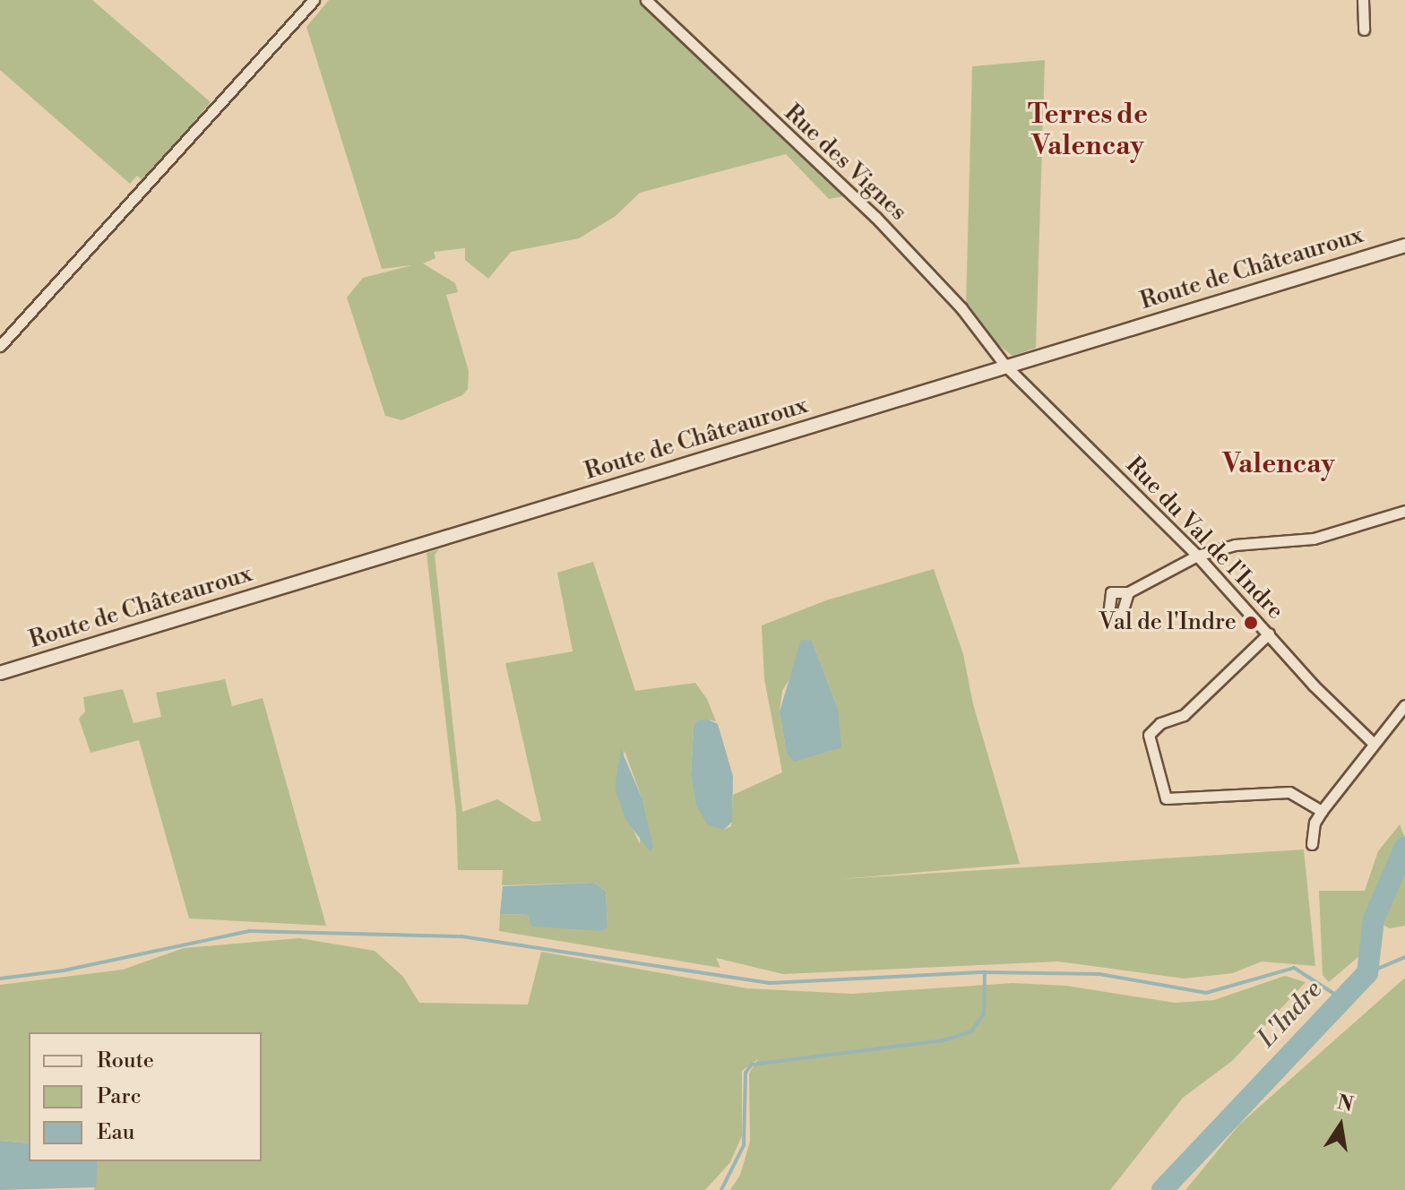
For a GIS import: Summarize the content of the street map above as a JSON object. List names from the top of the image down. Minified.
{"streets":{"street":["Rue des Vignes","Route de Châteauroux","Rue du Val de l'Indre"]},"crossings":[["Rue des Vignes","Route de Châteauroux"],["Rue des Vignes","Rue du Val de l'Indre"],["Route de Châteauroux","Rue du Val de l'Indre"]],"districts":["Terres de Valencay","Valencay"],"water":["L'Indre"],"places":["Val de l'Indre"],"legend":["Route","Parc","Eau"],"north":"top"}
